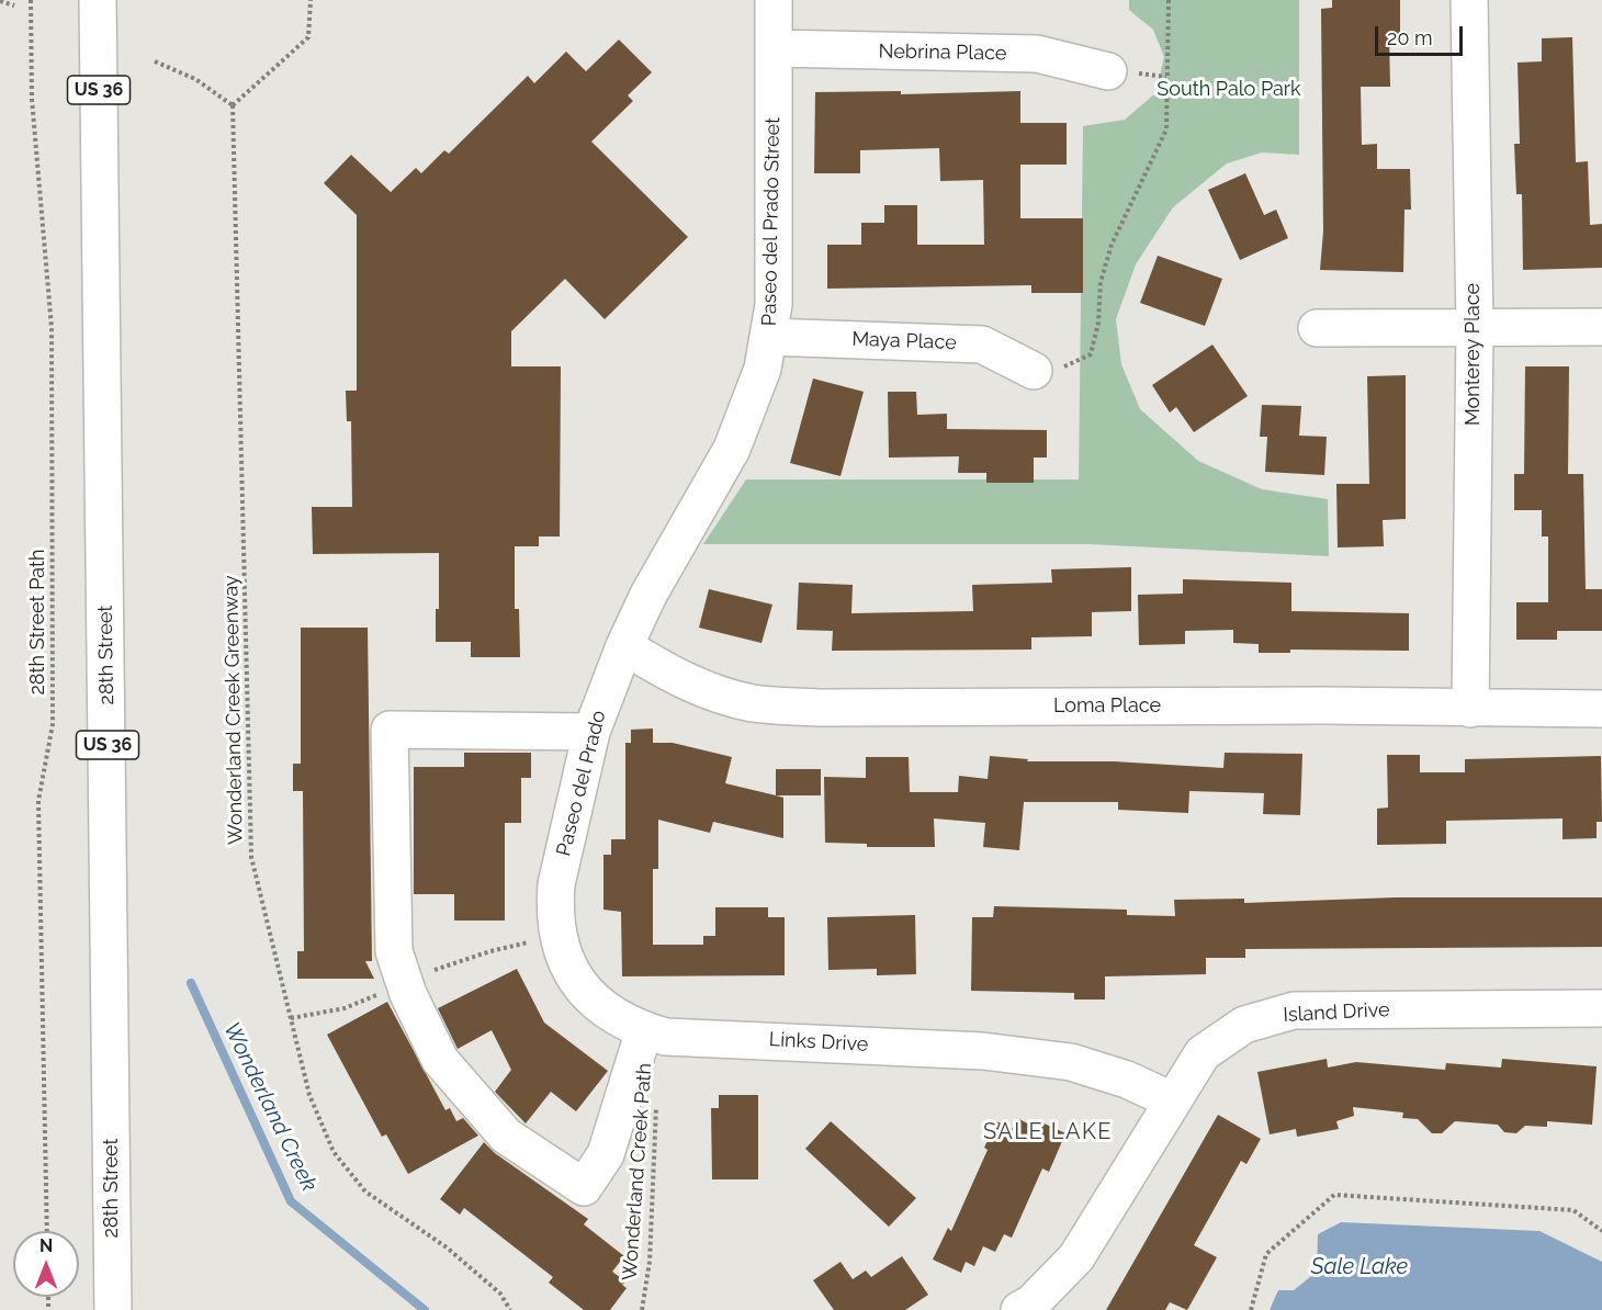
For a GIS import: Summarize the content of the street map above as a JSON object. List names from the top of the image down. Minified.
{"streets":{"main road":["Nebrina Place","US 36","Paseo del Prado Street","Maya Place","Monterey Place","28th Street","Loma Place","Paseo del Prado","Island Drive","Links Drive"],"path":["28th Street Path","Wonderland Creek Greenway","Wonderland Creek Path"]},"crossings":[["Nebrina Place","Paseo del Prado Street"],["Paseo del Prado Street","Maya Place"],["Paseo del Prado Street","Loma Place"],["Paseo del Prado Street","Paseo del Prado"],["Monterey Place","Loma Place"],["Loma Place","Paseo del Prado"],["Paseo del Prado","Links Drive"],["Island Drive","Links Drive"]],"districts":["SALE LAKE"],"water":["Wonderland Creek","Sale Lake"],"parks":["South Palo Park"],"scale_bar":"20 m","north":"top"}
